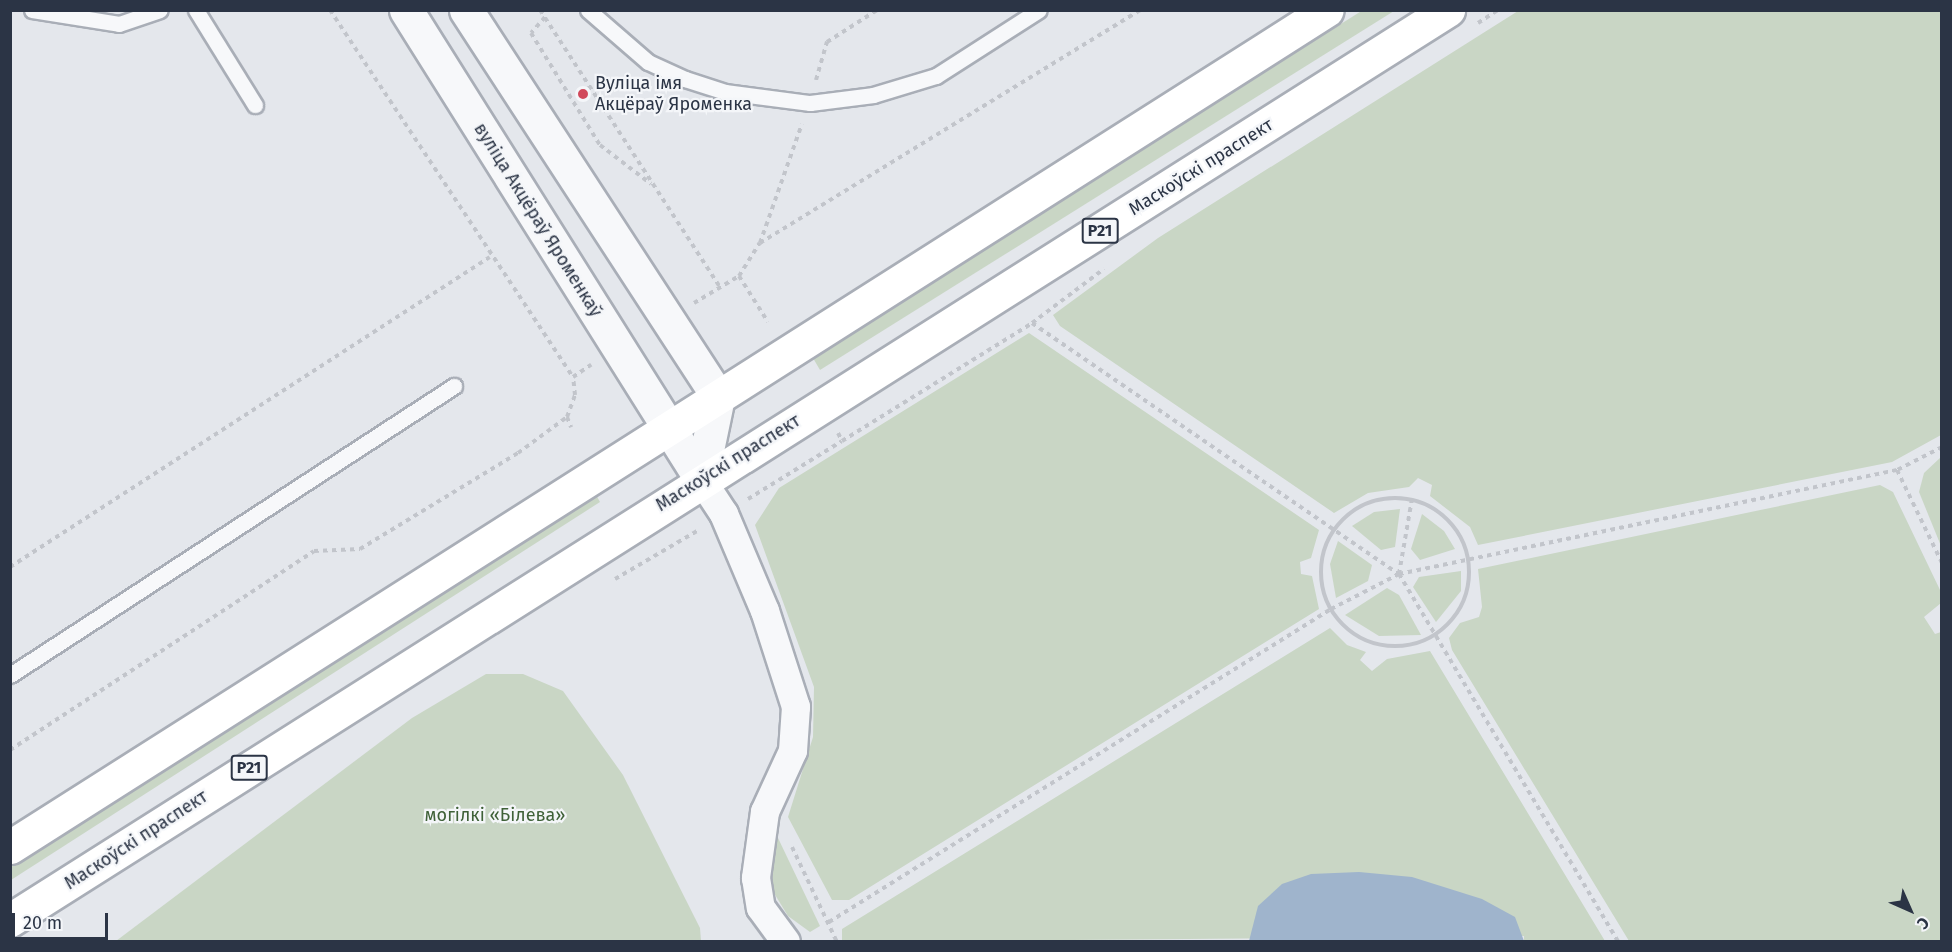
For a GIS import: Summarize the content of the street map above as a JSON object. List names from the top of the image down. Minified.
{"streets":{"main road":["Маскоўскі праспект","Р21"],"street":["вуліца Акцёраў Яроменкаў"]},"crossings":[["Маскоўскі праспект","вуліца Акцёраў Яроменкаў"]],"parks":["могілкі «Білева»"],"places":["Вуліца імя Акцёраў Яроменка"],"scale_bar":"20 m","north":"bottom right"}
